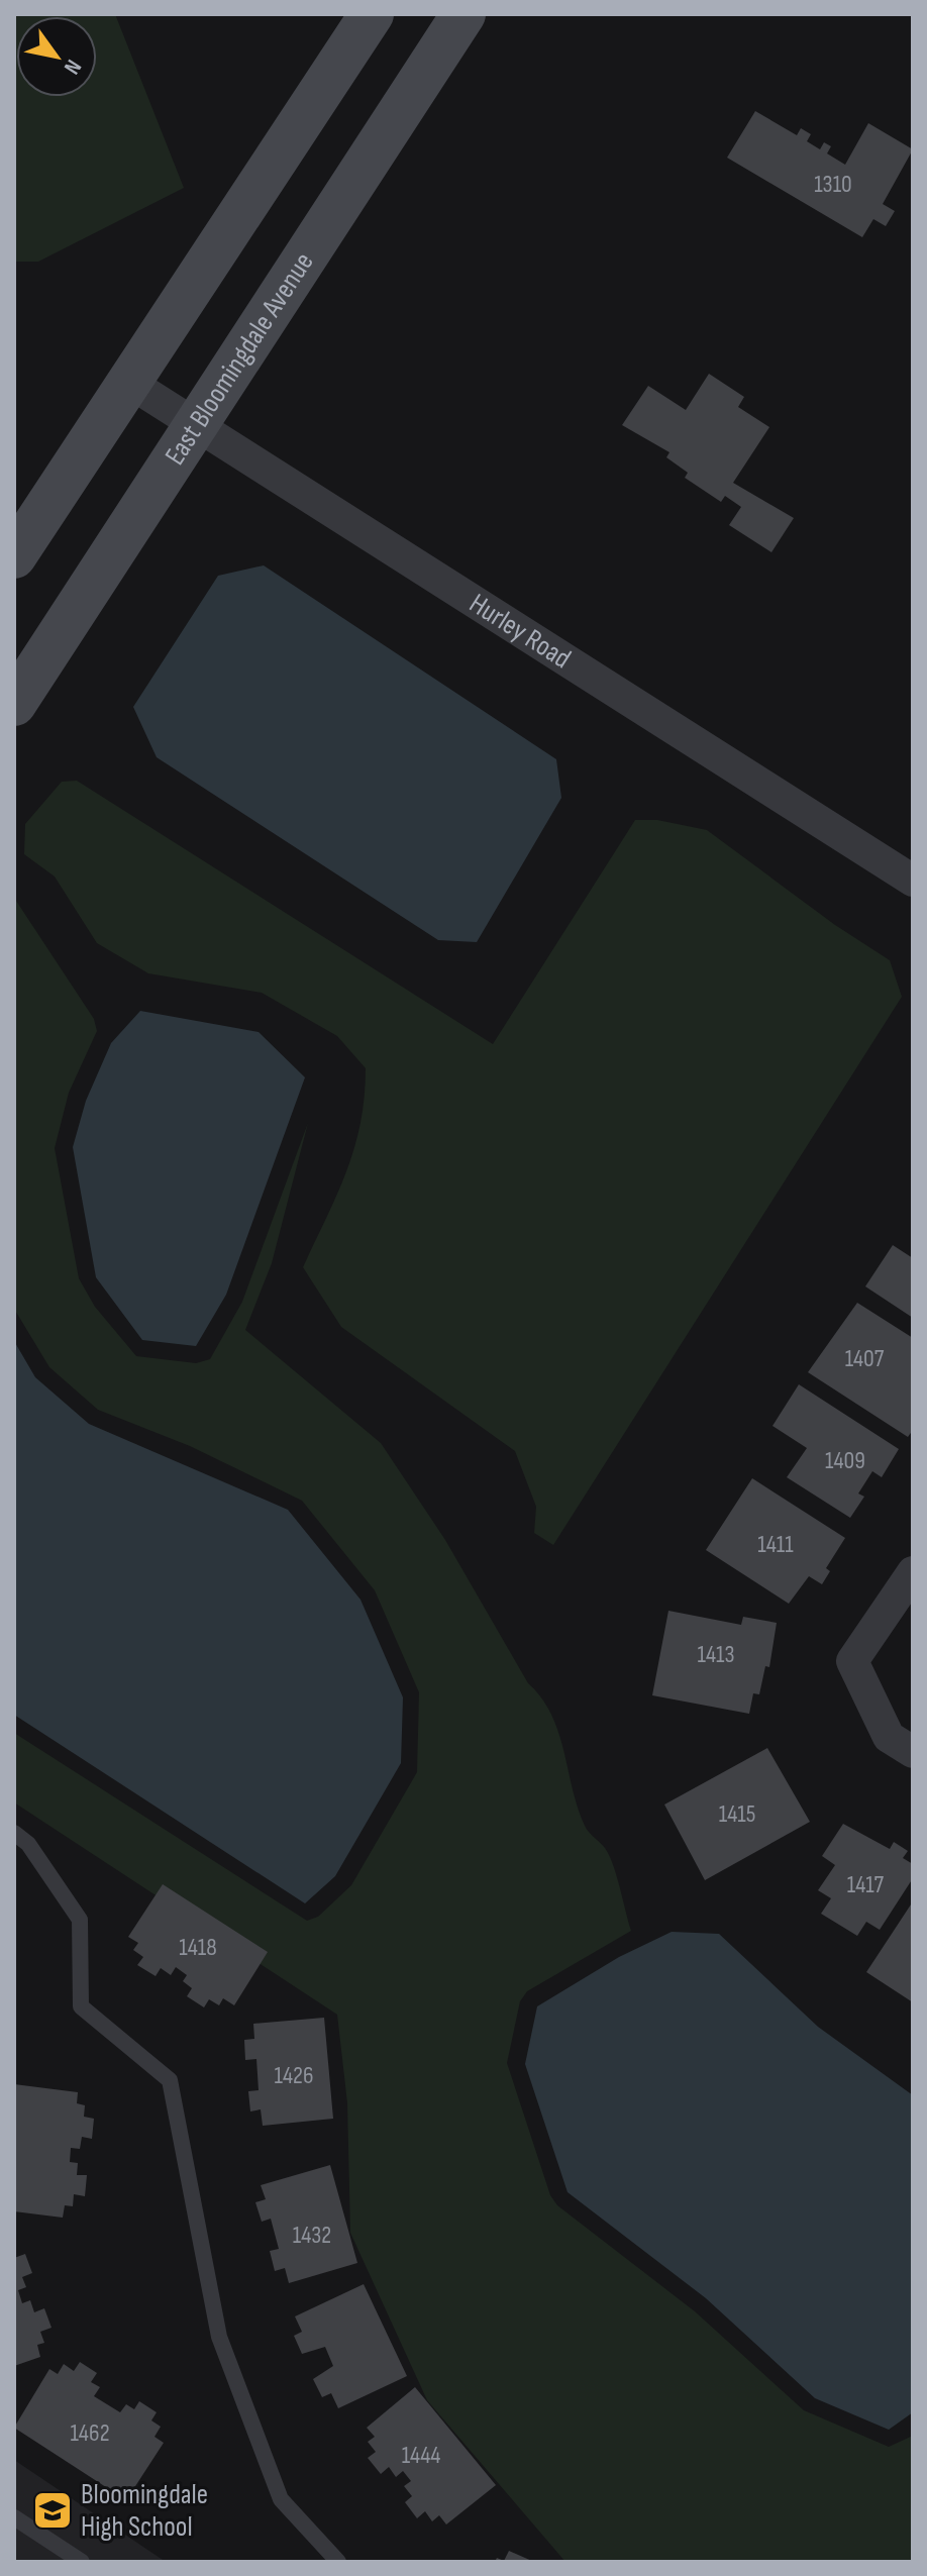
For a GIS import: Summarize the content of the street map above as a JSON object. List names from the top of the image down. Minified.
{"streets":{"main road":["East Bloomingdale Avenue"],"street":["Hurley Road"]},"crossings":[["East Bloomingdale Avenue","Hurley Road"]],"places":{"school or university":["Bloomingdale High School"]},"house_numbers":["1310","1407","1409","1411","1413","1415","1417","1418","1426","1432","1462","1444"],"north":"bottom right"}
